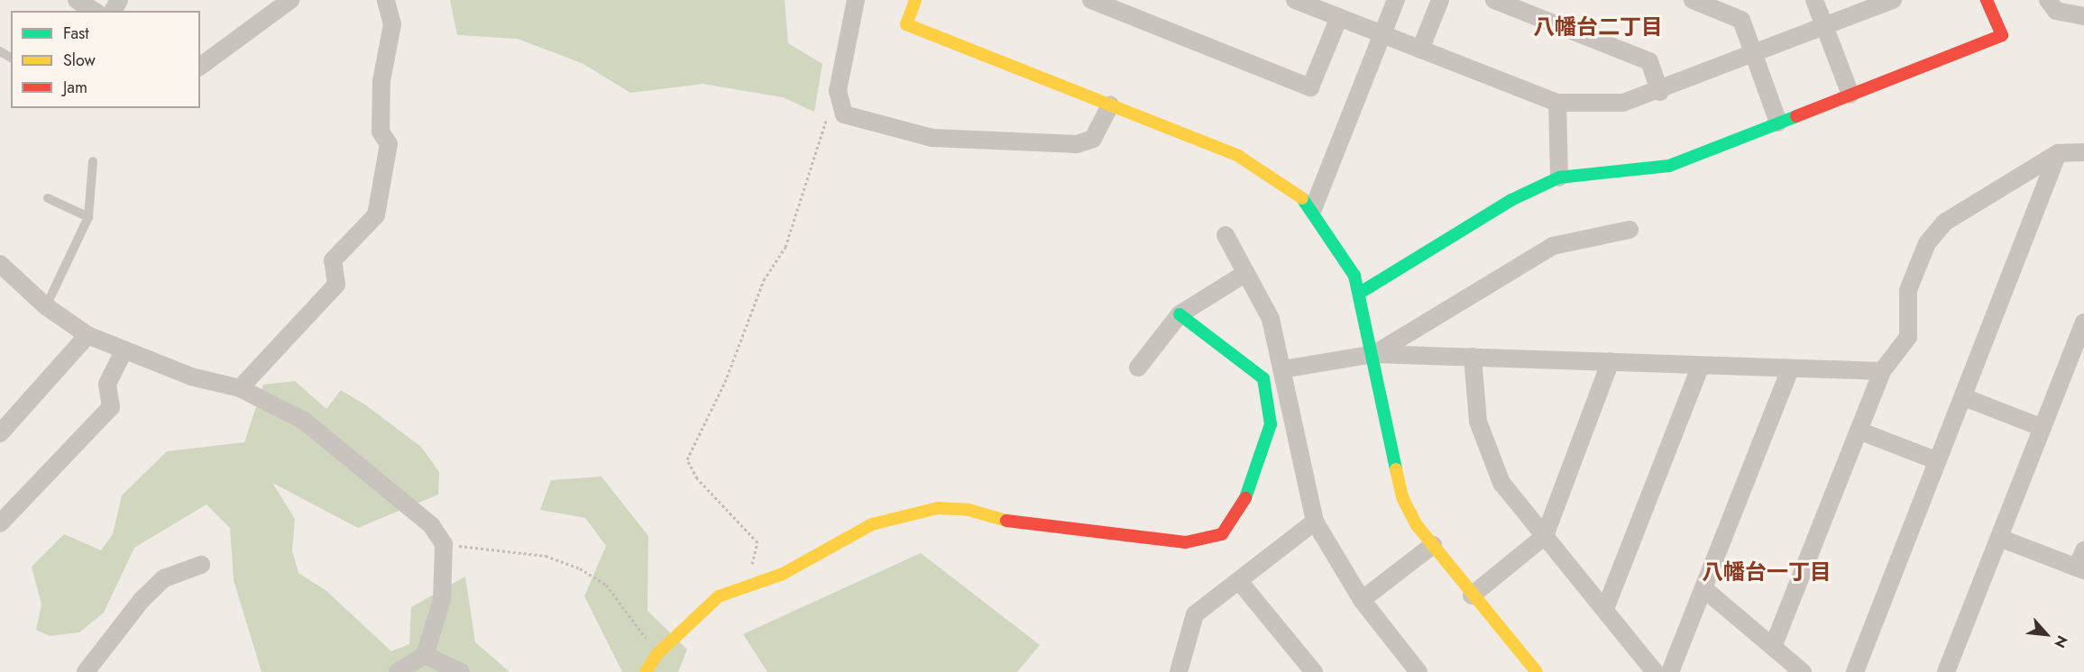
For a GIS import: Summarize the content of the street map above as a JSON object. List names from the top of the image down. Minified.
{"districts":["八幡台二丁目","八幡台一丁目"],"legend":["Fast","Slow","Jam"],"north":"bottom right"}
